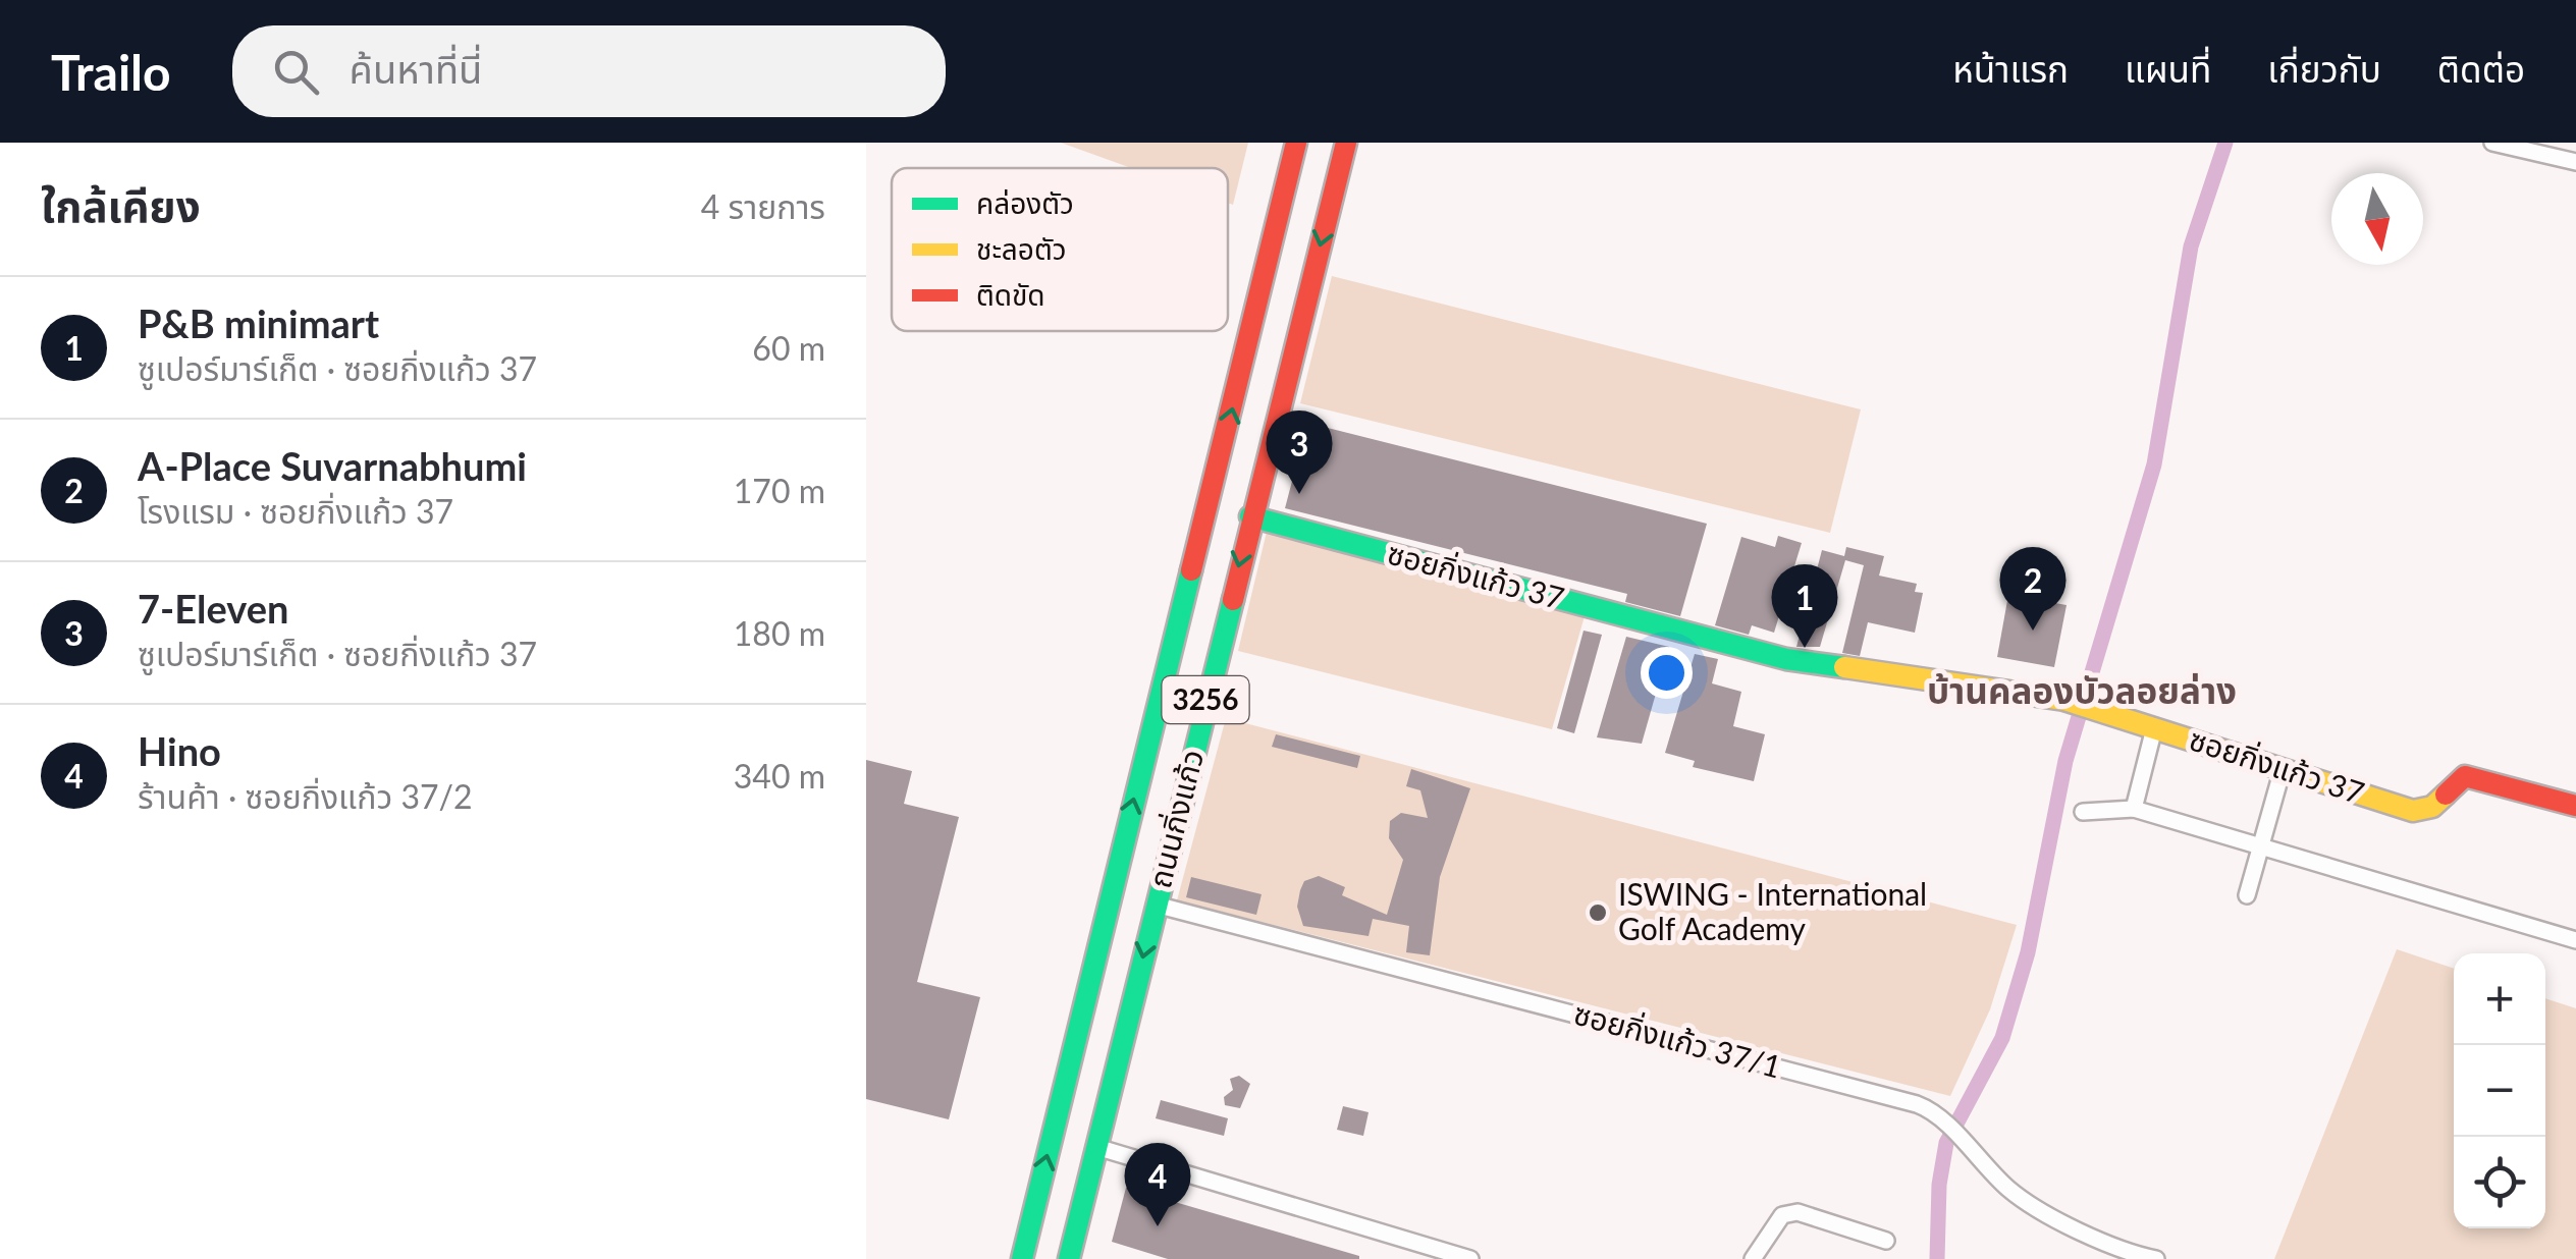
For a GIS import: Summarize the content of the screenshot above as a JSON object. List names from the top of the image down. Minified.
{"streets":{"main road":["ซอยกิ่งแก้ว 37","3256","ถนนกิ่งแก้ว"],"street":["ซอยกิ่งแก้ว 37/1"]},"crossings":[["ซอยกิ่งแก้ว 37","ถนนกิ่งแก้ว"],["ถนนกิ่งแก้ว","ซอยกิ่งแก้ว 37/1"]],"districts":["บ้านคลองบัวลอยล่าง"],"places":["ISWING - International Golf Academy"],"legend":["คล่องตัว","ชะลอตัว","ติดขัด"],"north":"bottom","page":{"header":"Trailo","search":"ค้นหาที่นี่","nav":["หน้าแรก","แผนที่","เกี่ยวกับ","ติดต่อ"],"heading":["ใกล้เคียง","4 รายการ"],"list":[{"mark":"1","name":"P&B minimart","note":"ซูเปอร์มาร์เก็ต · ซอยกิ่งแก้ว 37","value":"60 m"},{"mark":"2","name":"A-Place Suvarnabhumi","note":"โรงแรม · ซอยกิ่งแก้ว 37","value":"170 m"},{"mark":"3","name":"7-Eleven","note":"ซูเปอร์มาร์เก็ต · ซอยกิ่งแก้ว 37","value":"180 m"},{"mark":"4","name":"Hino","note":"ร้านค้า · ซอยกิ่งแก้ว 37/2","value":"340 m"}],"pins":["3","2","1","4"],"map_buttons":["+","−"]}}
